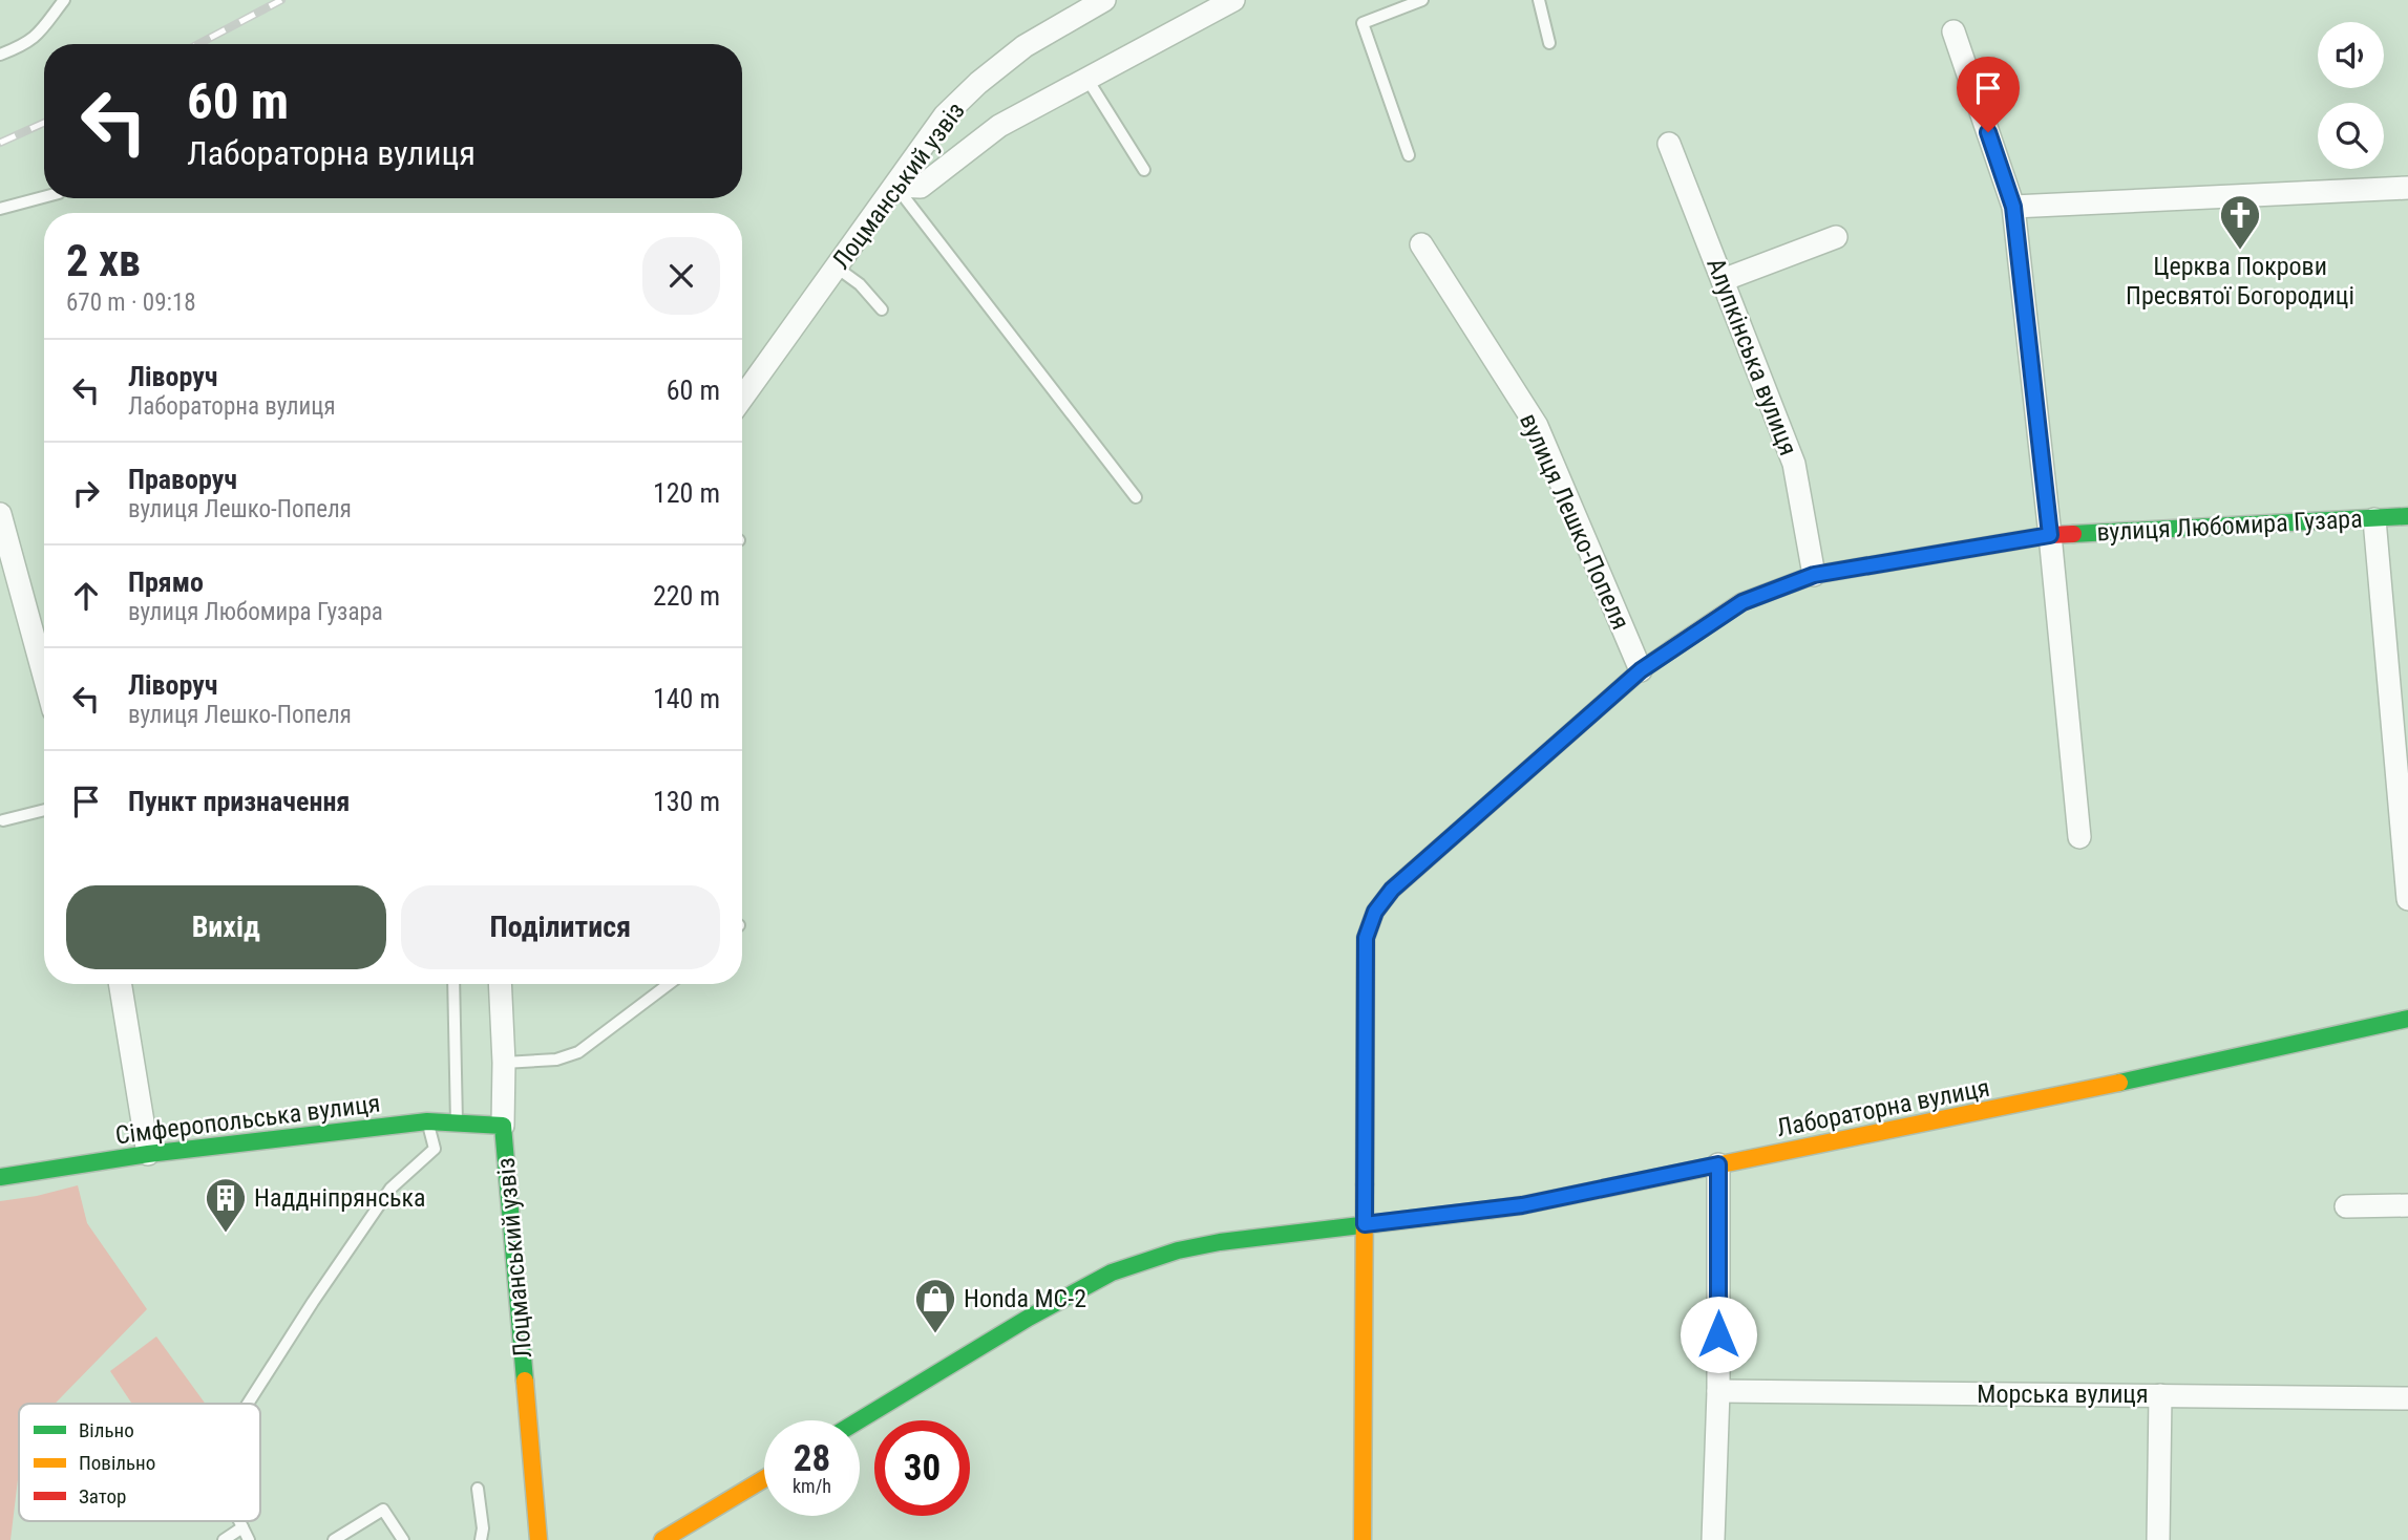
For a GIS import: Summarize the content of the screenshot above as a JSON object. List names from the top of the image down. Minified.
{"streets":{"street":["Лоцманський узвіз","Алупкінська вулиця","вулиця Лешко-Попеля","вулиця Любомира Гузара","Лабораторна вулиця","Сімферопольська вулиця","Морська вулиця"]},"crossings":[["Лоцманський узвіз","Сімферопольська вулиця"],["Алупкінська вулиця","вулиця Любомира Гузара"],["вулиця Лешко-Попеля","вулиця Любомира Гузара"]],"places":{"church":["Церква Покрови Пресвятої Богородиці"],"building":["Наддніпрянська"],"shop":["Honda МС-2"]},"legend":["Вільно","Повільно","Затор"],"page":{"turn":["60 m","Лабораторна вулиця"],"heading":["2 хв","670 m · 09:18"],"list":[{"name":"Ліворуч","note":"Лабораторна вулиця","value":"60 m"},{"name":"Праворуч","note":"вулиця Лешко-Попеля","value":"120 m"},{"name":"Прямо","note":"вулиця Любомира Гузара","value":"220 m"},{"name":"Ліворуч","note":"вулиця Лешко-Попеля","value":"140 m"},{"name":"Пункт призначення","value":"130 m"}],"buttons":["Вихід","Поділитися"],"speed":"28 km/h","limit":"30"}}
